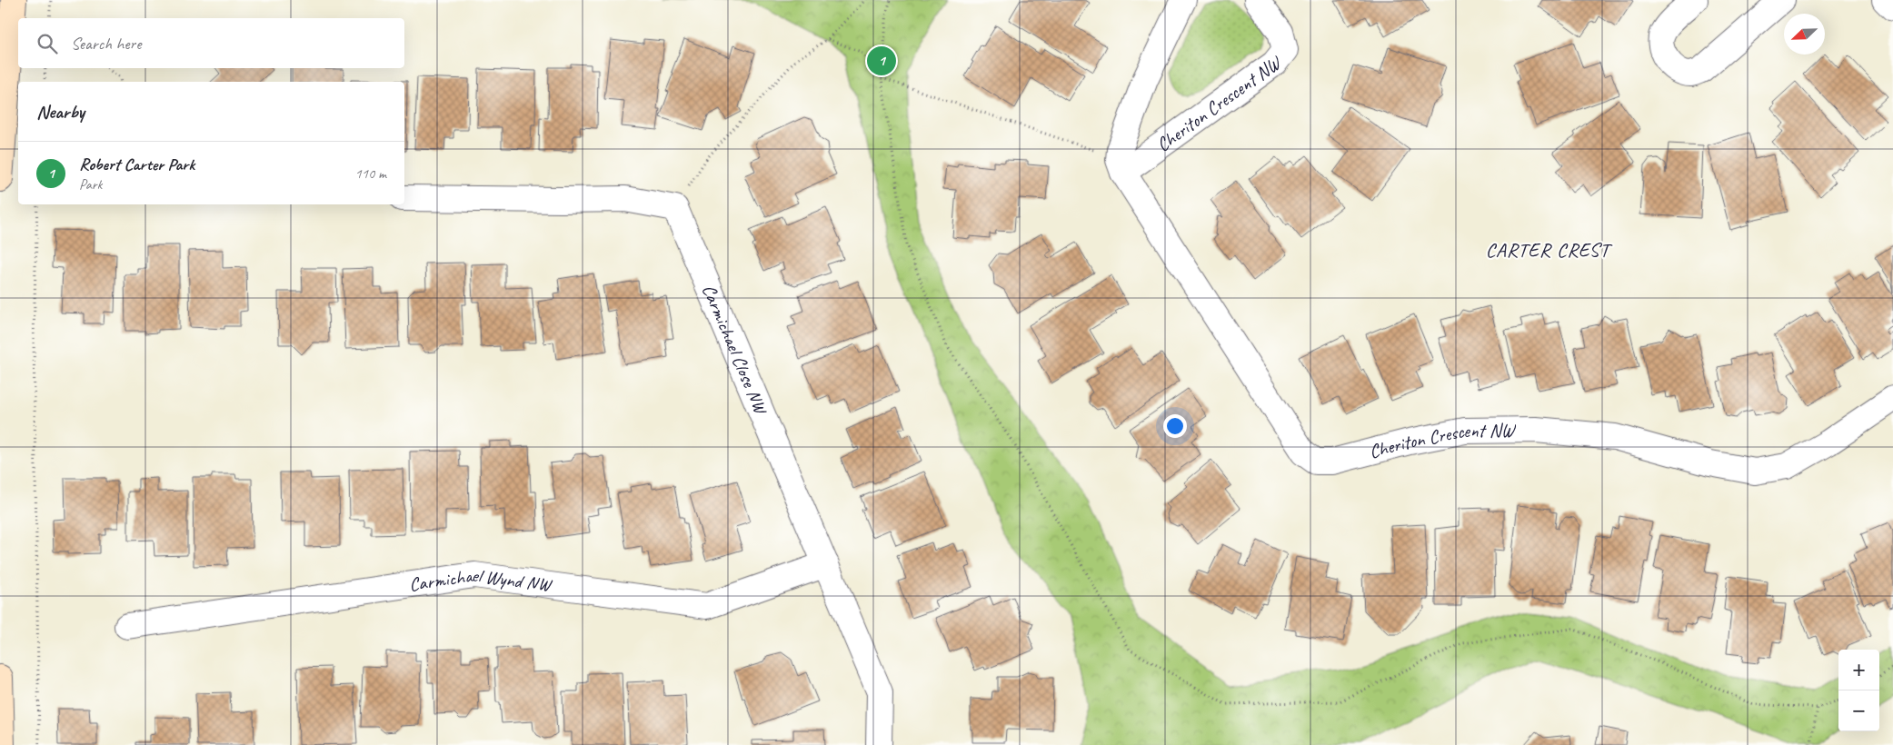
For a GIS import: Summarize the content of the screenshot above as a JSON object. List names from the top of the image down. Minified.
{"streets":{"street":["Cheriton Crescent NW","Carmichael Close NW","Carmichael Wynd NW"]},"crossings":[["Carmichael Close NW","Carmichael Wynd NW"]],"districts":["CARTER CREST"],"north":"bottom left","page":{"search":"Search here","pins":"1","heading":"Nearby","list":[{"mark":"1","name":"Robert Carter Park","note":"Park","value":"110 m"}],"map_buttons":["+","−"]}}
